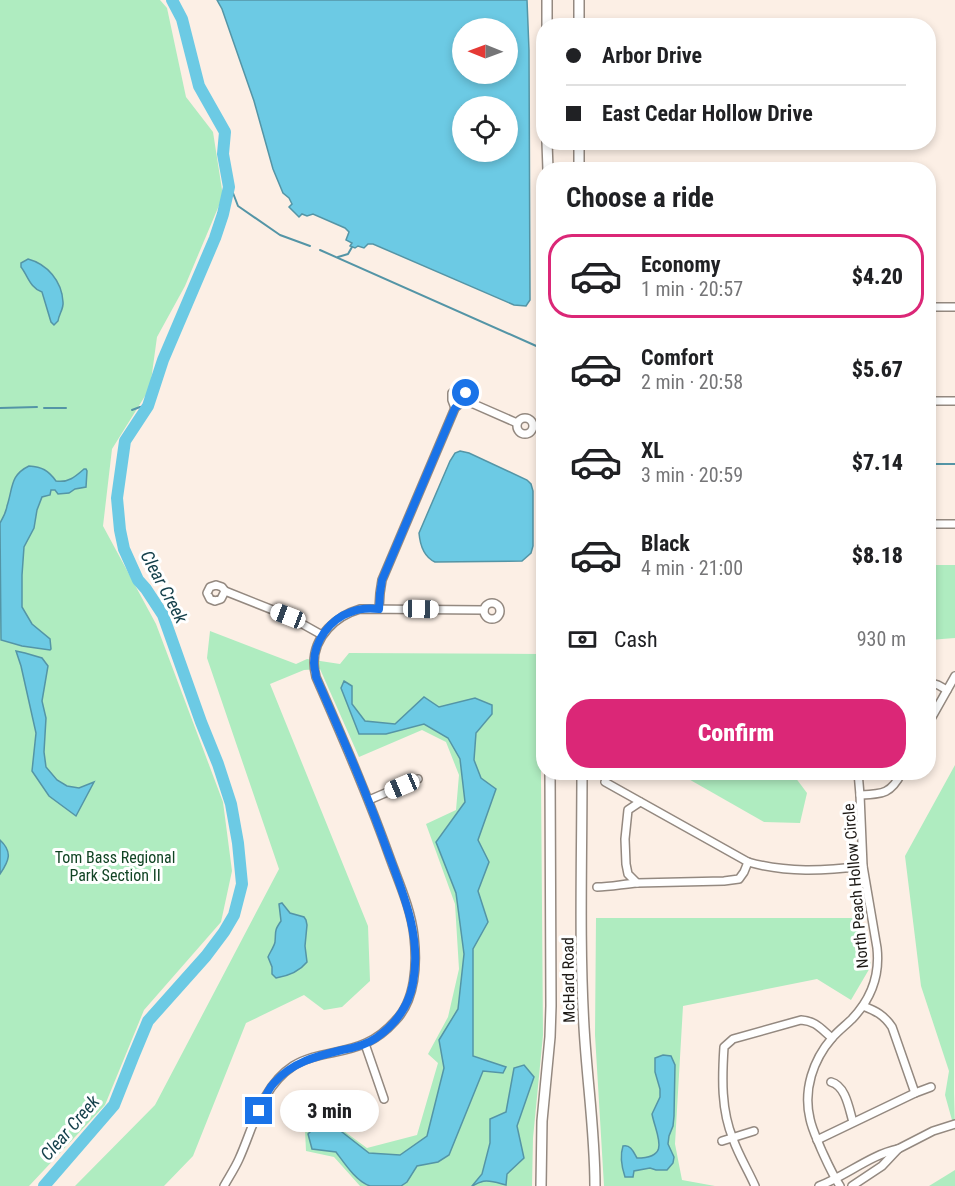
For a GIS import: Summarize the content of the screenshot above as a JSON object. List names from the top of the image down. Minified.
{"streets":{"main road":["McHard Road"],"street":["North Peach Hollow Circle"]},"water":["Clear Creek"],"parks":["Tom Bass Regional Park Section II"],"north":"left","page":{"banner":["Arbor Drive","East Cedar Hollow Drive"],"heading":"Choose a ride","list":[{"name":"Economy","note":"1 min · 20:57","value":"$4.20"},{"name":"Comfort","note":"2 min · 20:58","value":"$5.67"},{"name":"XL","note":"3 min · 20:59","value":"$7.14"},{"name":"Black","note":"4 min · 21:00","value":"$8.18"}],"pay":["Cash","930 m"],"buttons":"Confirm","bubble":"3 min"}}
